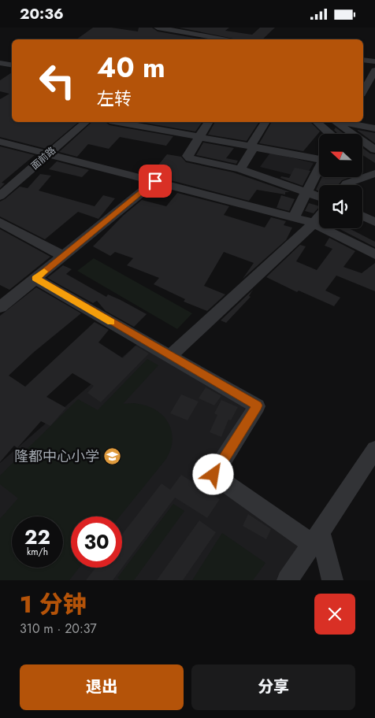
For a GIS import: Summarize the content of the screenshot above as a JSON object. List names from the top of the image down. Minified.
{"streets":{"street":["面前路"]},"places":{"school or university":["隆都中心小学"]},"north":"left","page":{"status":"20:36","turn":["40 m","左转"],"speed":"22 km/h","limit":"30","heading":["1 分钟","310 m · 20:37"],"buttons":["退出","分享"]}}
